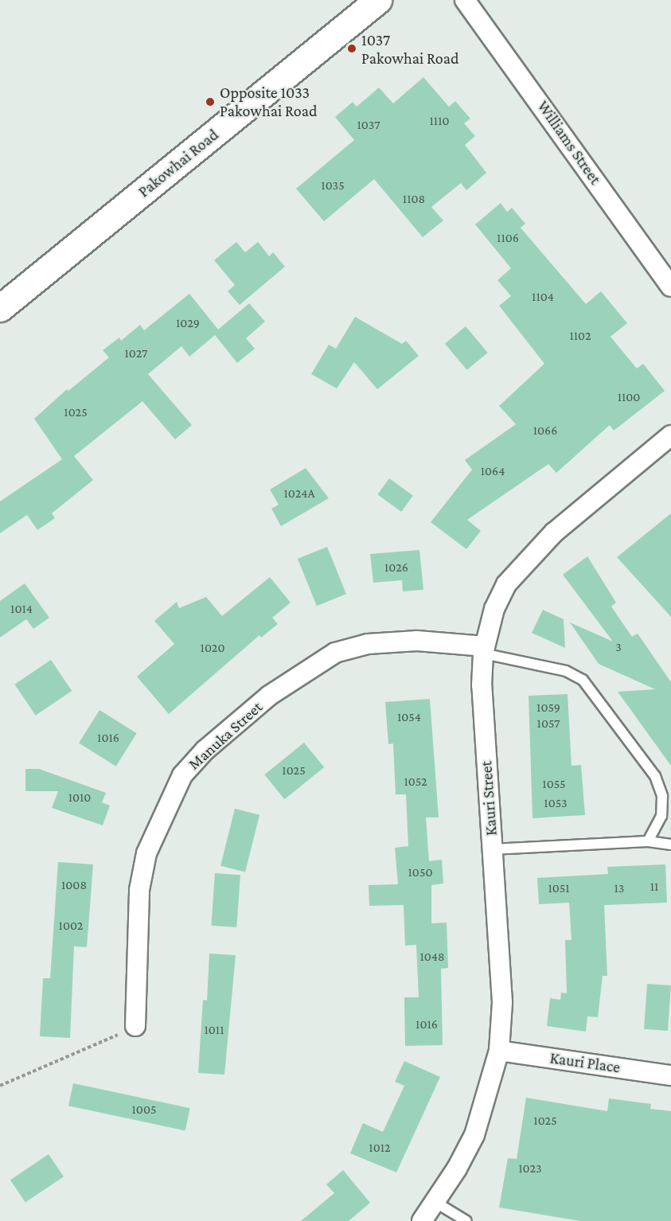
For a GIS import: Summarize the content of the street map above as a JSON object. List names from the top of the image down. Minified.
{"streets":{"main road":["Pakowhai Road"],"street":["Williams Street","Manuka Street","Kauri Street","Kauri Place"]},"crossings":[["Manuka Street","Kauri Street"],["Kauri Street","Kauri Place"]],"places":["1037 Pakowhai Road","Opposite 1033 Pakowhai Road"],"house_numbers":["1110","1037","1035","1108","1106","1104","1029","1102","1027","1100","1025","1066","1064","1024A","1026","1014","3","1020","1059","1054","1057","1016","1025","1052","1055","1010","1053","1050","1008","11","1051","13","1002","1048","1016","1011","1005","1025","1012","1023"]}
